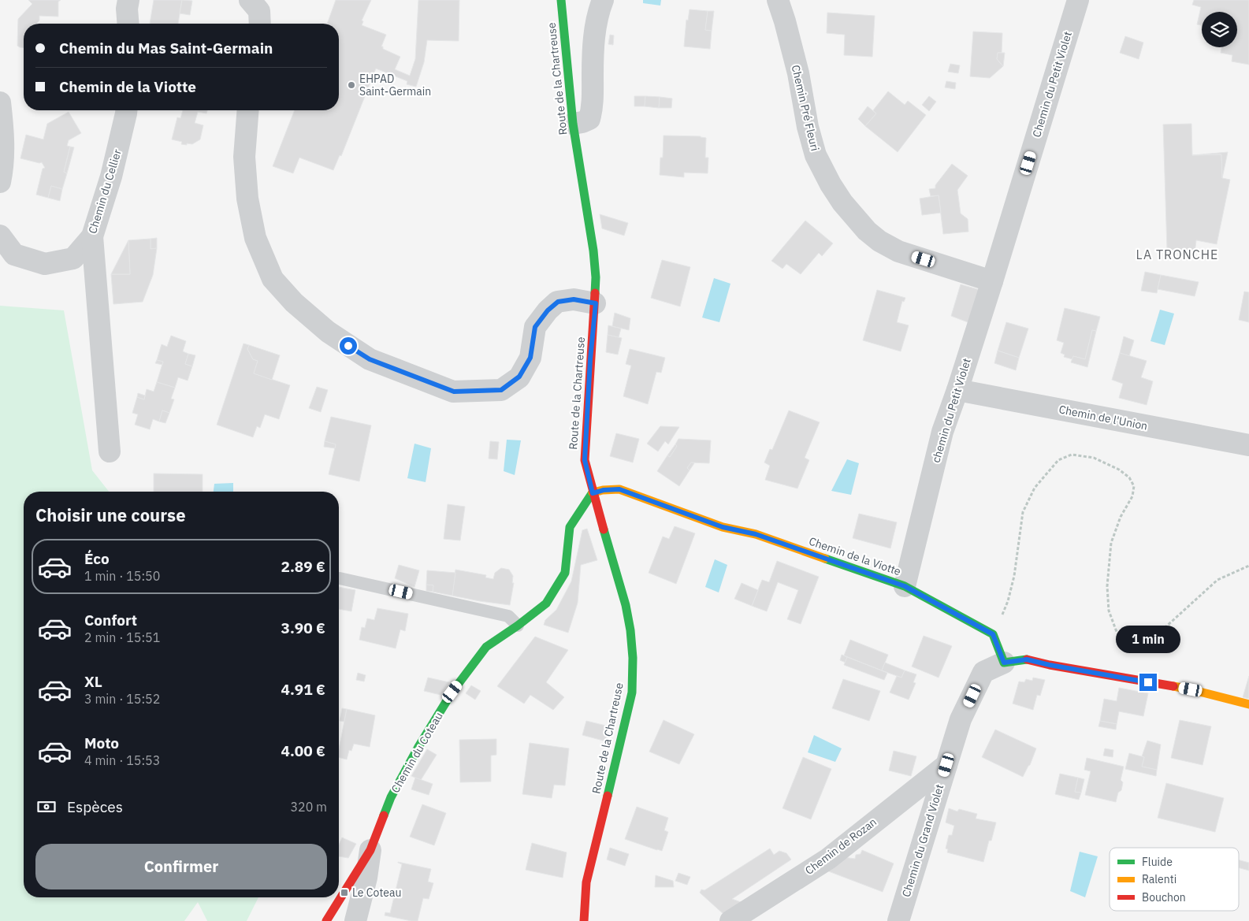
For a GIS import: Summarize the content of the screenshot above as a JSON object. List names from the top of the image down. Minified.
{"streets":{"street":["Route de la Chartreuse","Chemin du Petit Violet","Chemin Pré Fleuri","Chemin du Cellier","chemin du Petit Violet","Chemin de l'Union","Chemin de la Viotte","Chemin du Coteau","Chemin du Grand Violet","Chemin de Rozan"]},"crossings":[["Route de la Chartreuse","Chemin de la Viotte"],["Route de la Chartreuse","Chemin du Coteau"],["Chemin du Petit Violet","Chemin Pré Fleuri"],["Chemin du Petit Violet","chemin du Petit Violet"],["Chemin Pré Fleuri","chemin du Petit Violet"],["chemin du Petit Violet","Chemin de l'Union"],["chemin du Petit Violet","Chemin de la Viotte"],["Chemin de la Viotte","Chemin du Coteau"],["Chemin du Grand Violet","Chemin de Rozan"]],"districts":["LA TRONCHE"],"places":{"other":["EHPAD Saint-Germain"],"transit":["Le Coteau"]},"legend":["Fluide","Ralenti","Bouchon"],"page":{"banner":["Chemin du Mas Saint-Germain","Chemin de la Viotte"],"heading":"Choisir une course","list":[{"name":"Éco","note":"1 min · 15:50","value":"2.89 €"},{"name":"Confort","note":"2 min · 15:51","value":"3.90 €"},{"name":"XL","note":"3 min · 15:52","value":"4.91 €"},{"name":"Moto","note":"4 min · 15:53","value":"4.00 €"}],"bubble":"1 min","pay":["Espèces","320 m"],"buttons":"Confirmer"}}
